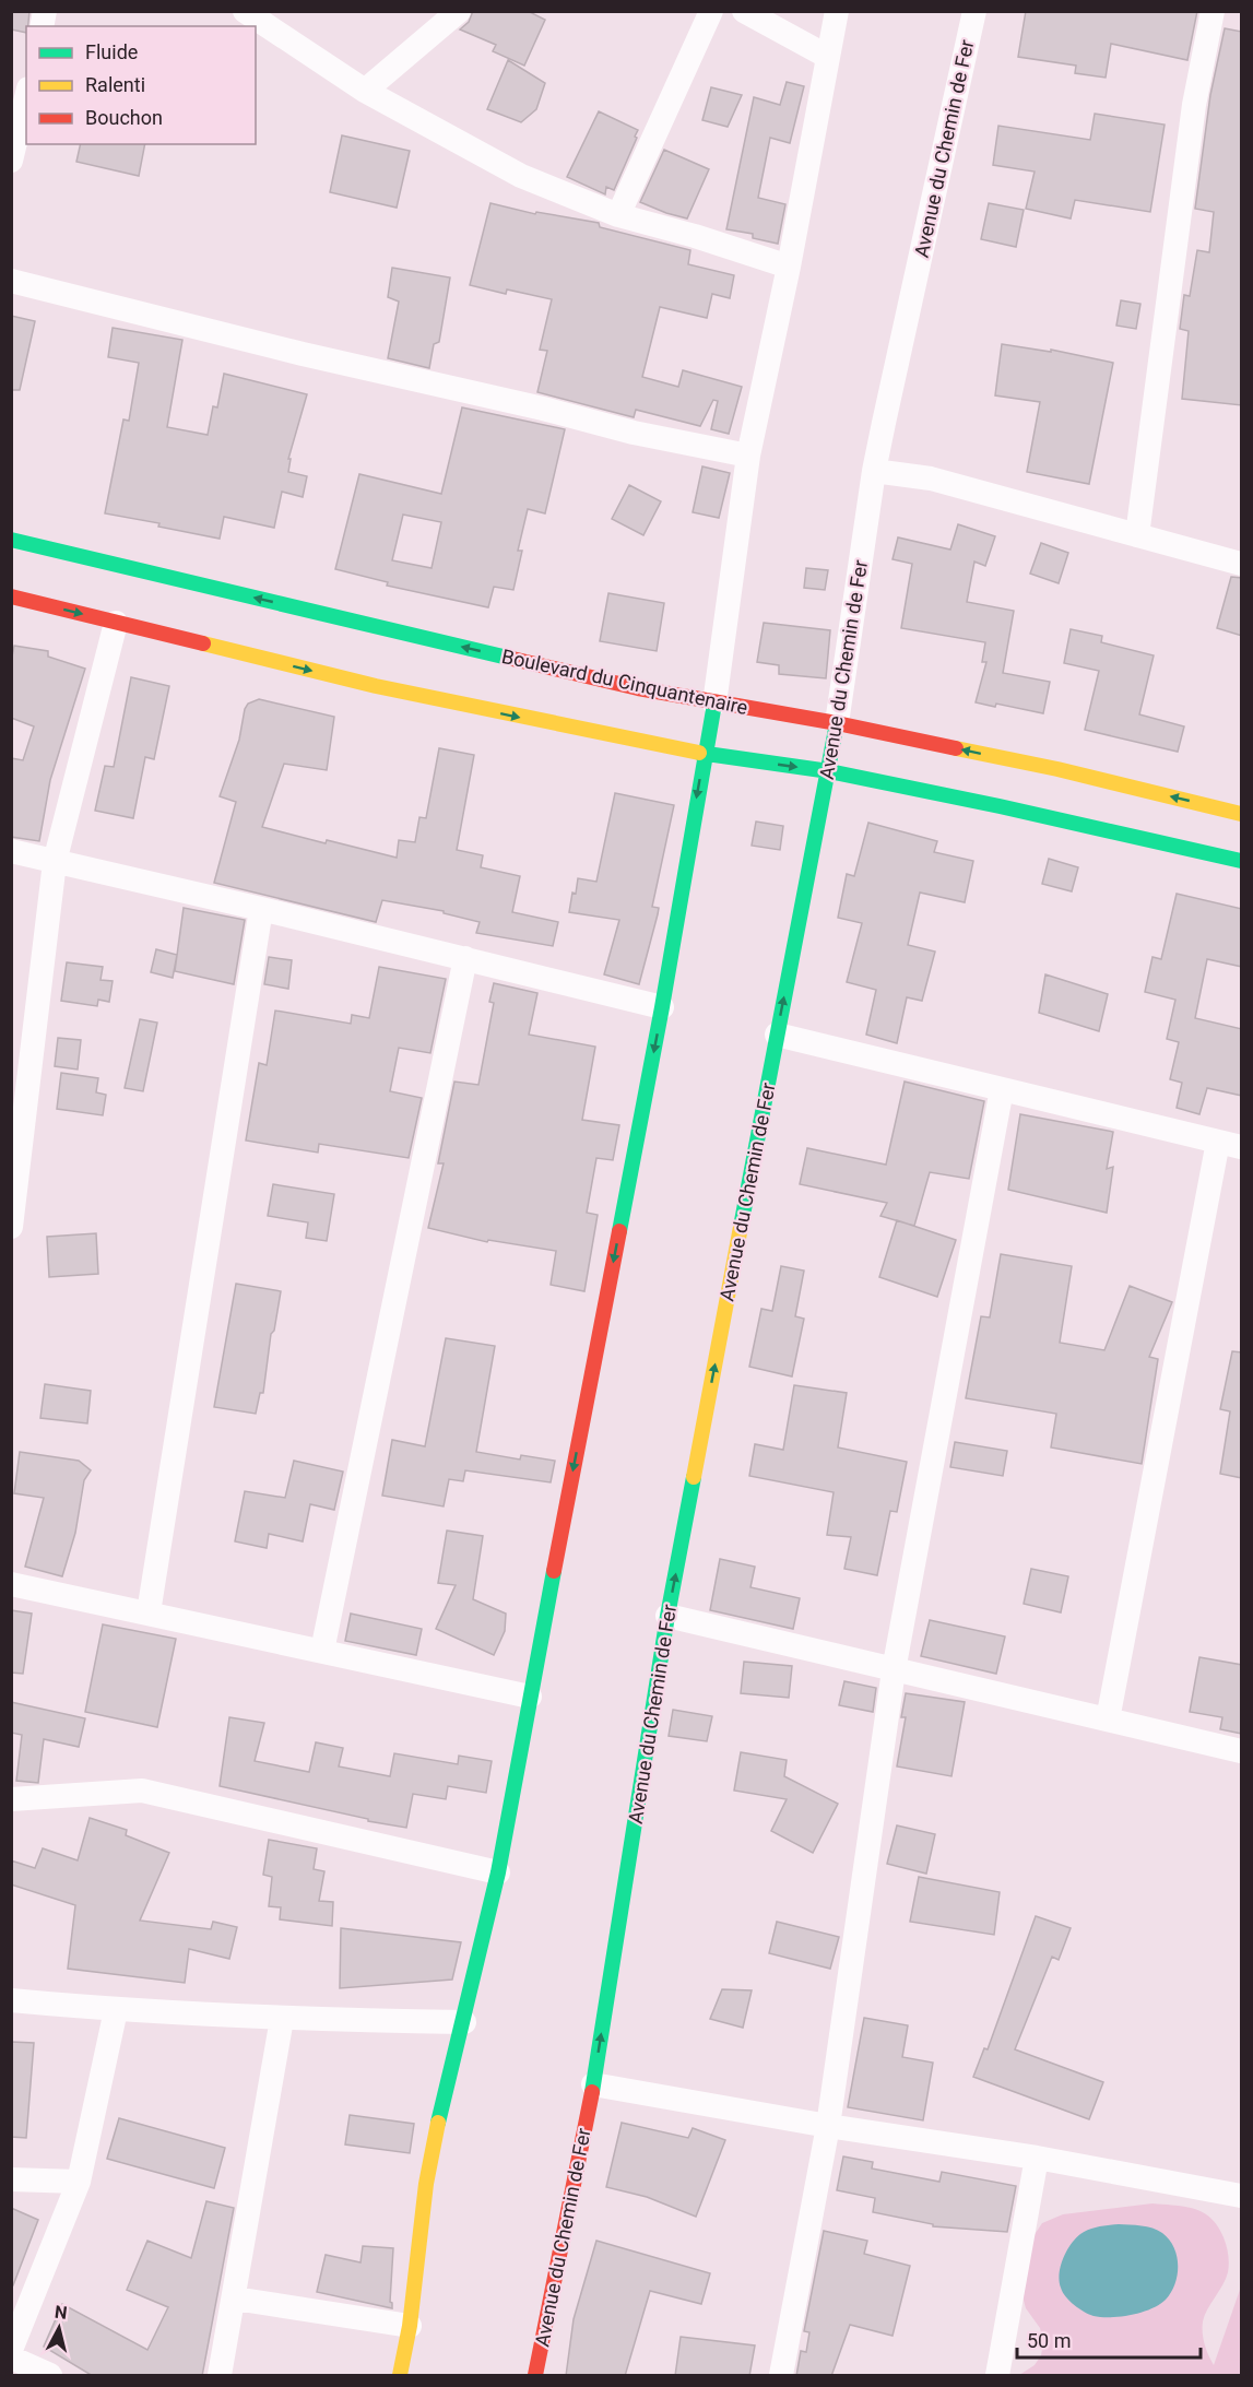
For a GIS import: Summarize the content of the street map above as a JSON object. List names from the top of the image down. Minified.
{"streets":{"street":["Avenue du Chemin de Fer","Boulevard du Cinquantenaire"]},"crossings":[["Avenue du Chemin de Fer","Boulevard du Cinquantenaire"]],"legend":["Fluide","Ralenti","Bouchon"],"scale_bar":"50 m","north":"top"}
